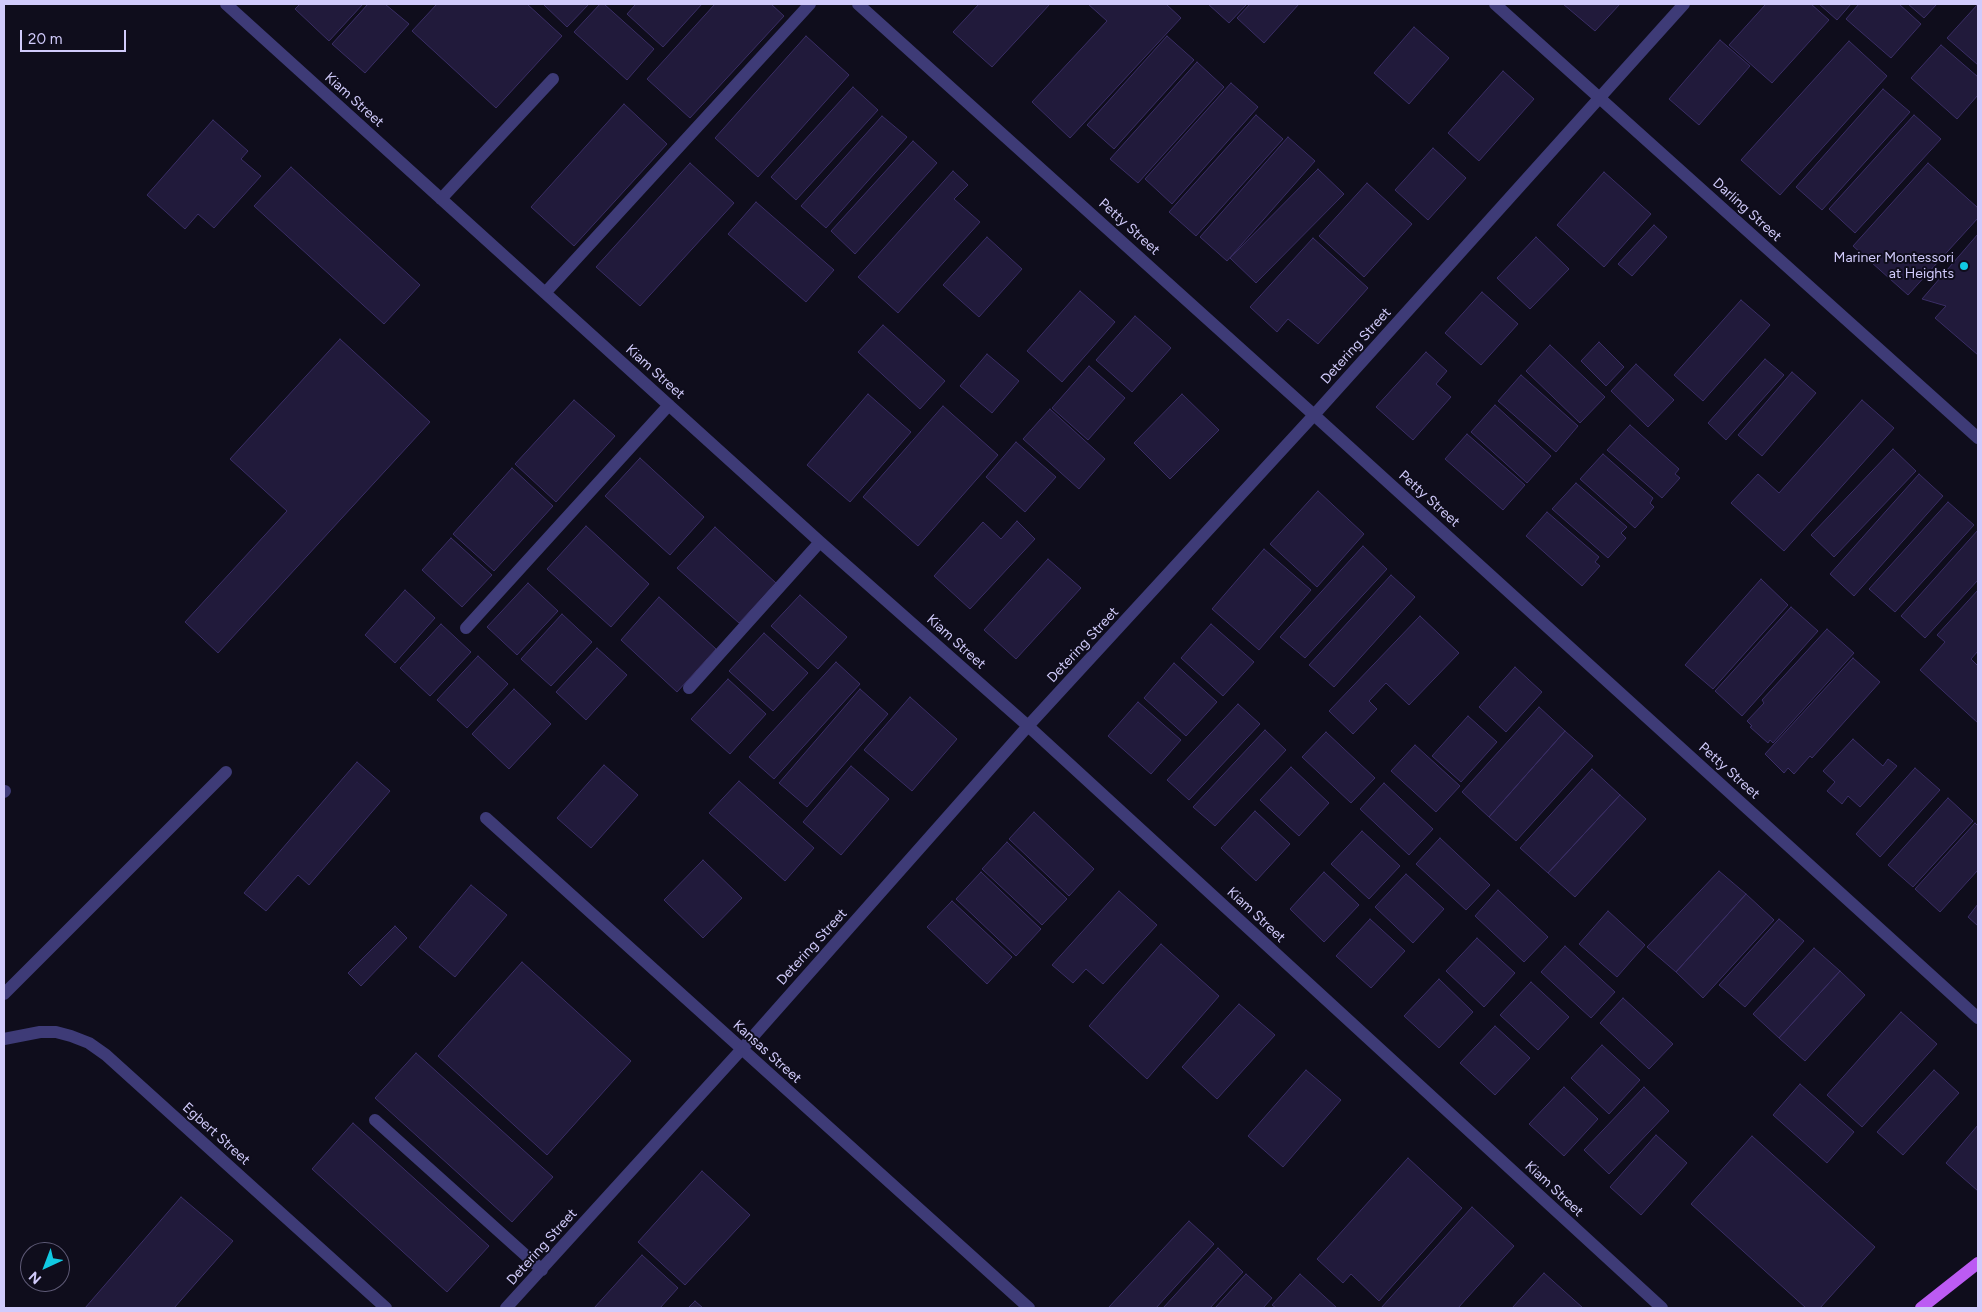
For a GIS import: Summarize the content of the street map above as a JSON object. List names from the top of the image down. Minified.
{"streets":{"street":["Kiam Street","Darling Street","Petty Street","Detering Street","Kansas Street","Egbert Street"]},"crossings":[["Kiam Street","Detering Street"],["Darling Street","Detering Street"],["Petty Street","Detering Street"],["Detering Street","Kansas Street"]],"places":["Mariner Montessori at Heights"],"scale_bar":"20 m","north":"bottom left"}
